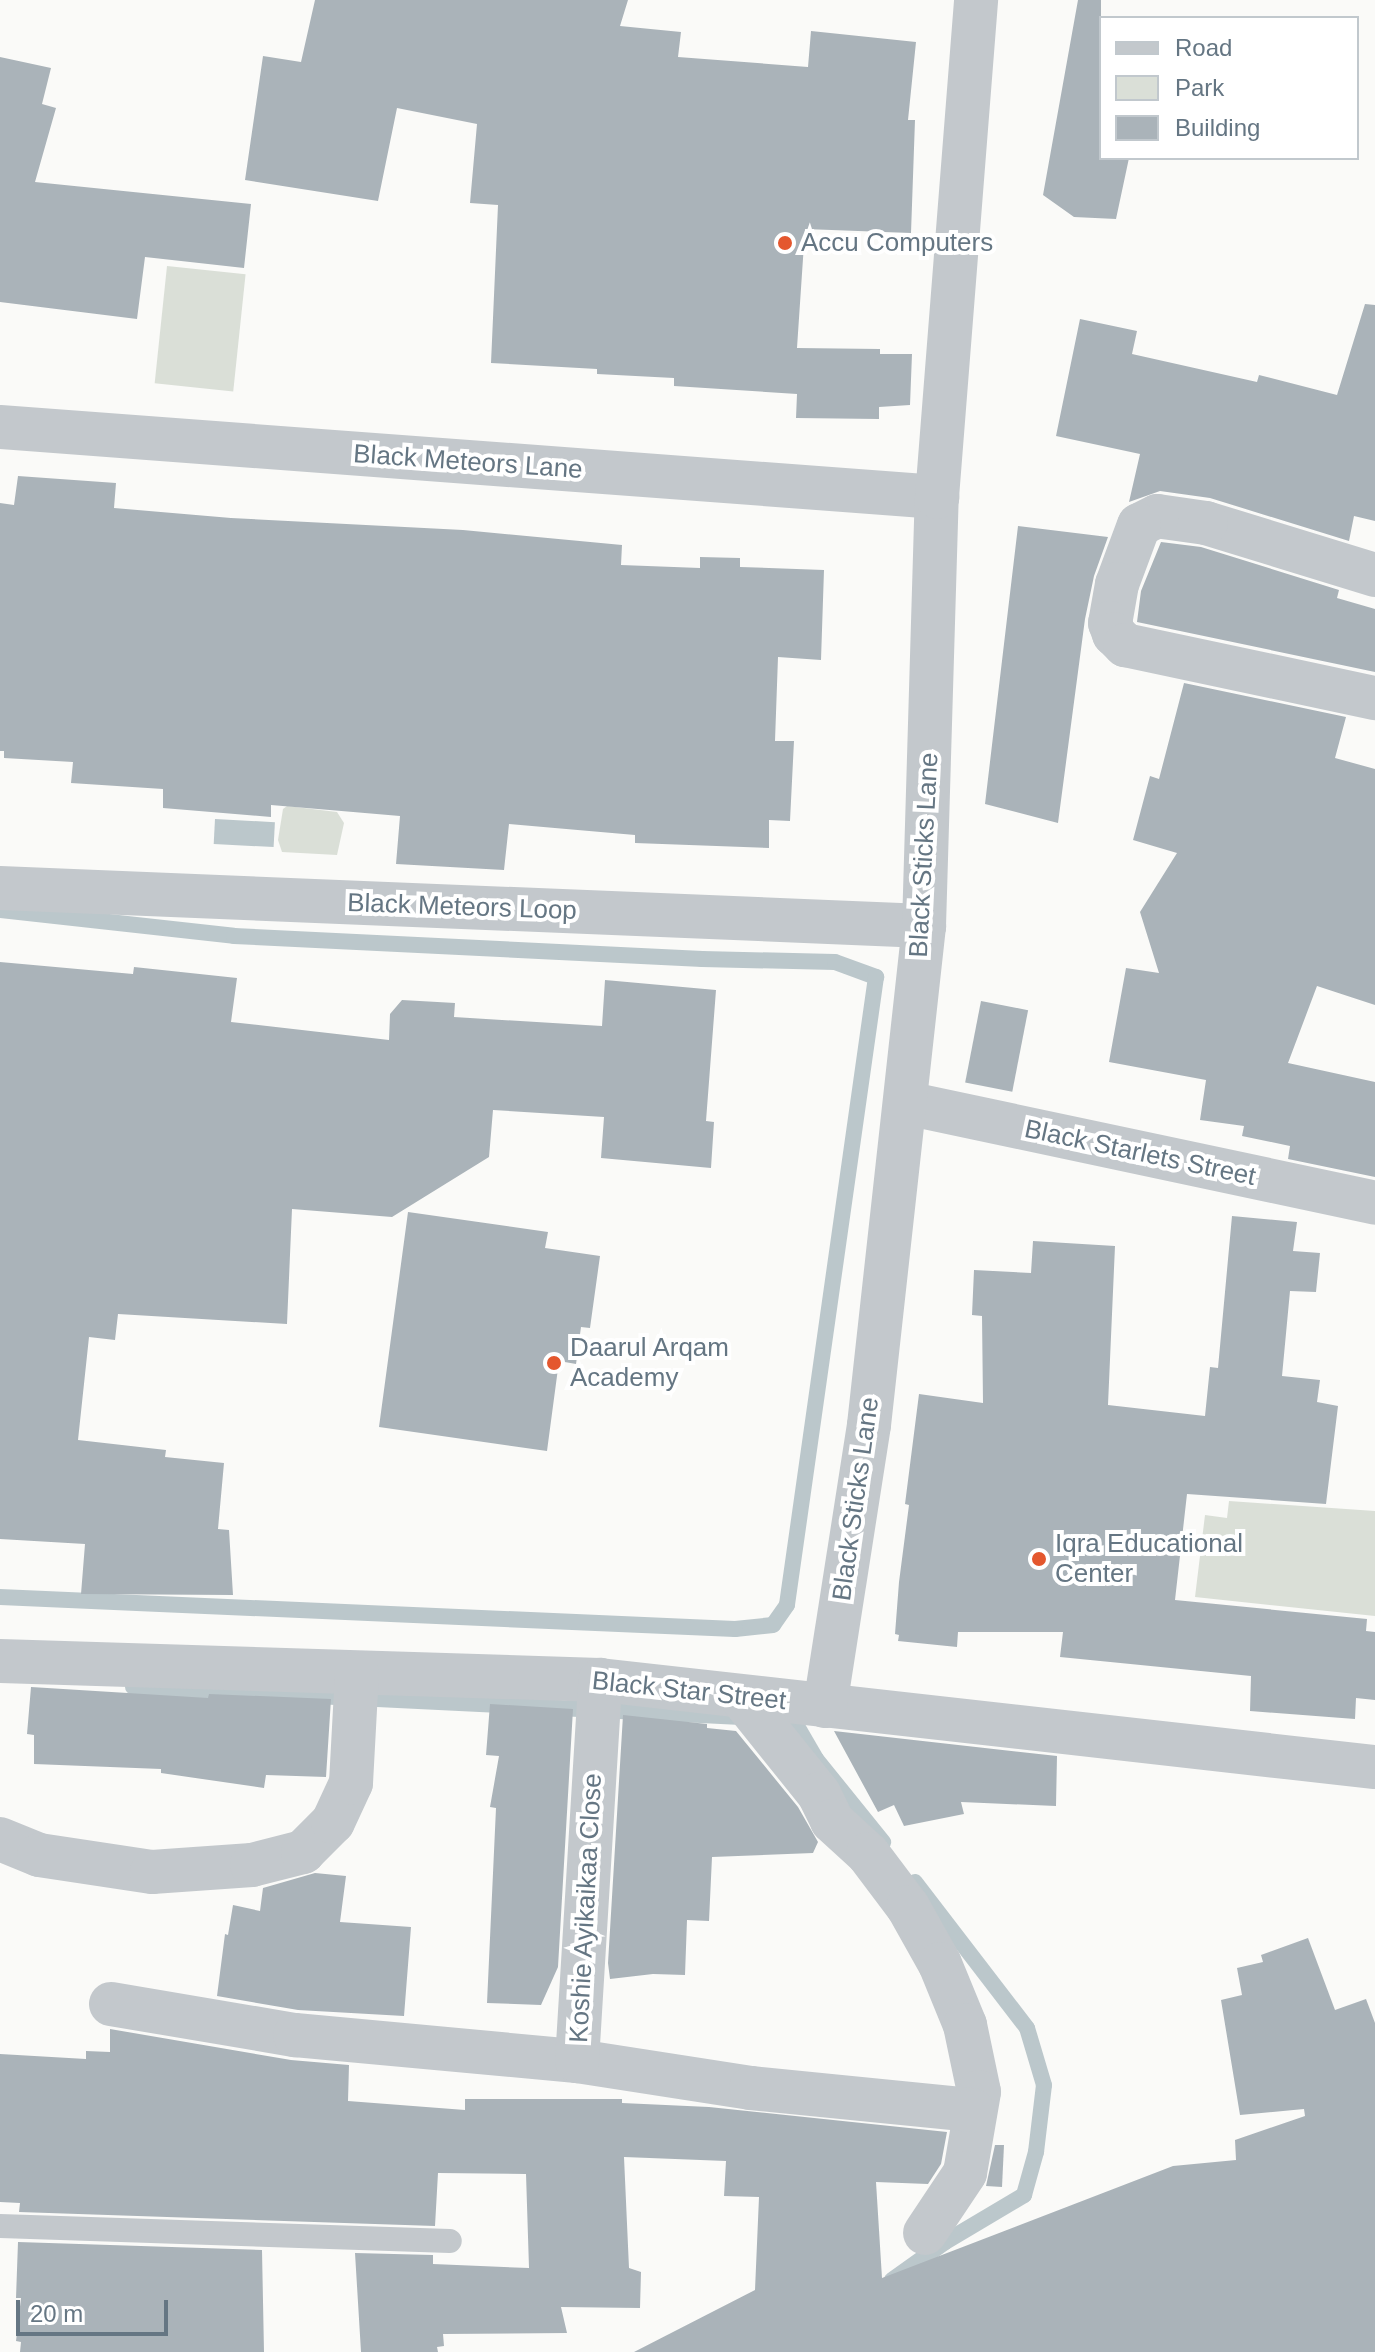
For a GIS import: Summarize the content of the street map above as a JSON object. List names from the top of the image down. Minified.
{"streets":{"street":["Black Meteors Lane","Black Sticks Lane","Black Meteors Loop","Black Starlets Street","Black Star Street","Koshie Ayikaikaa Close"]},"crossings":[["Black Meteors Lane","Black Sticks Lane"],["Black Sticks Lane","Black Meteors Loop"],["Black Sticks Lane","Black Starlets Street"],["Black Sticks Lane","Black Star Street"],["Black Star Street","Koshie Ayikaikaa Close"]],"places":["Accu Computers","Daarul Arqam Academy","Iqra Educational Center"],"legend":["Road","Park","Building"],"scale_bar":"20 m"}
